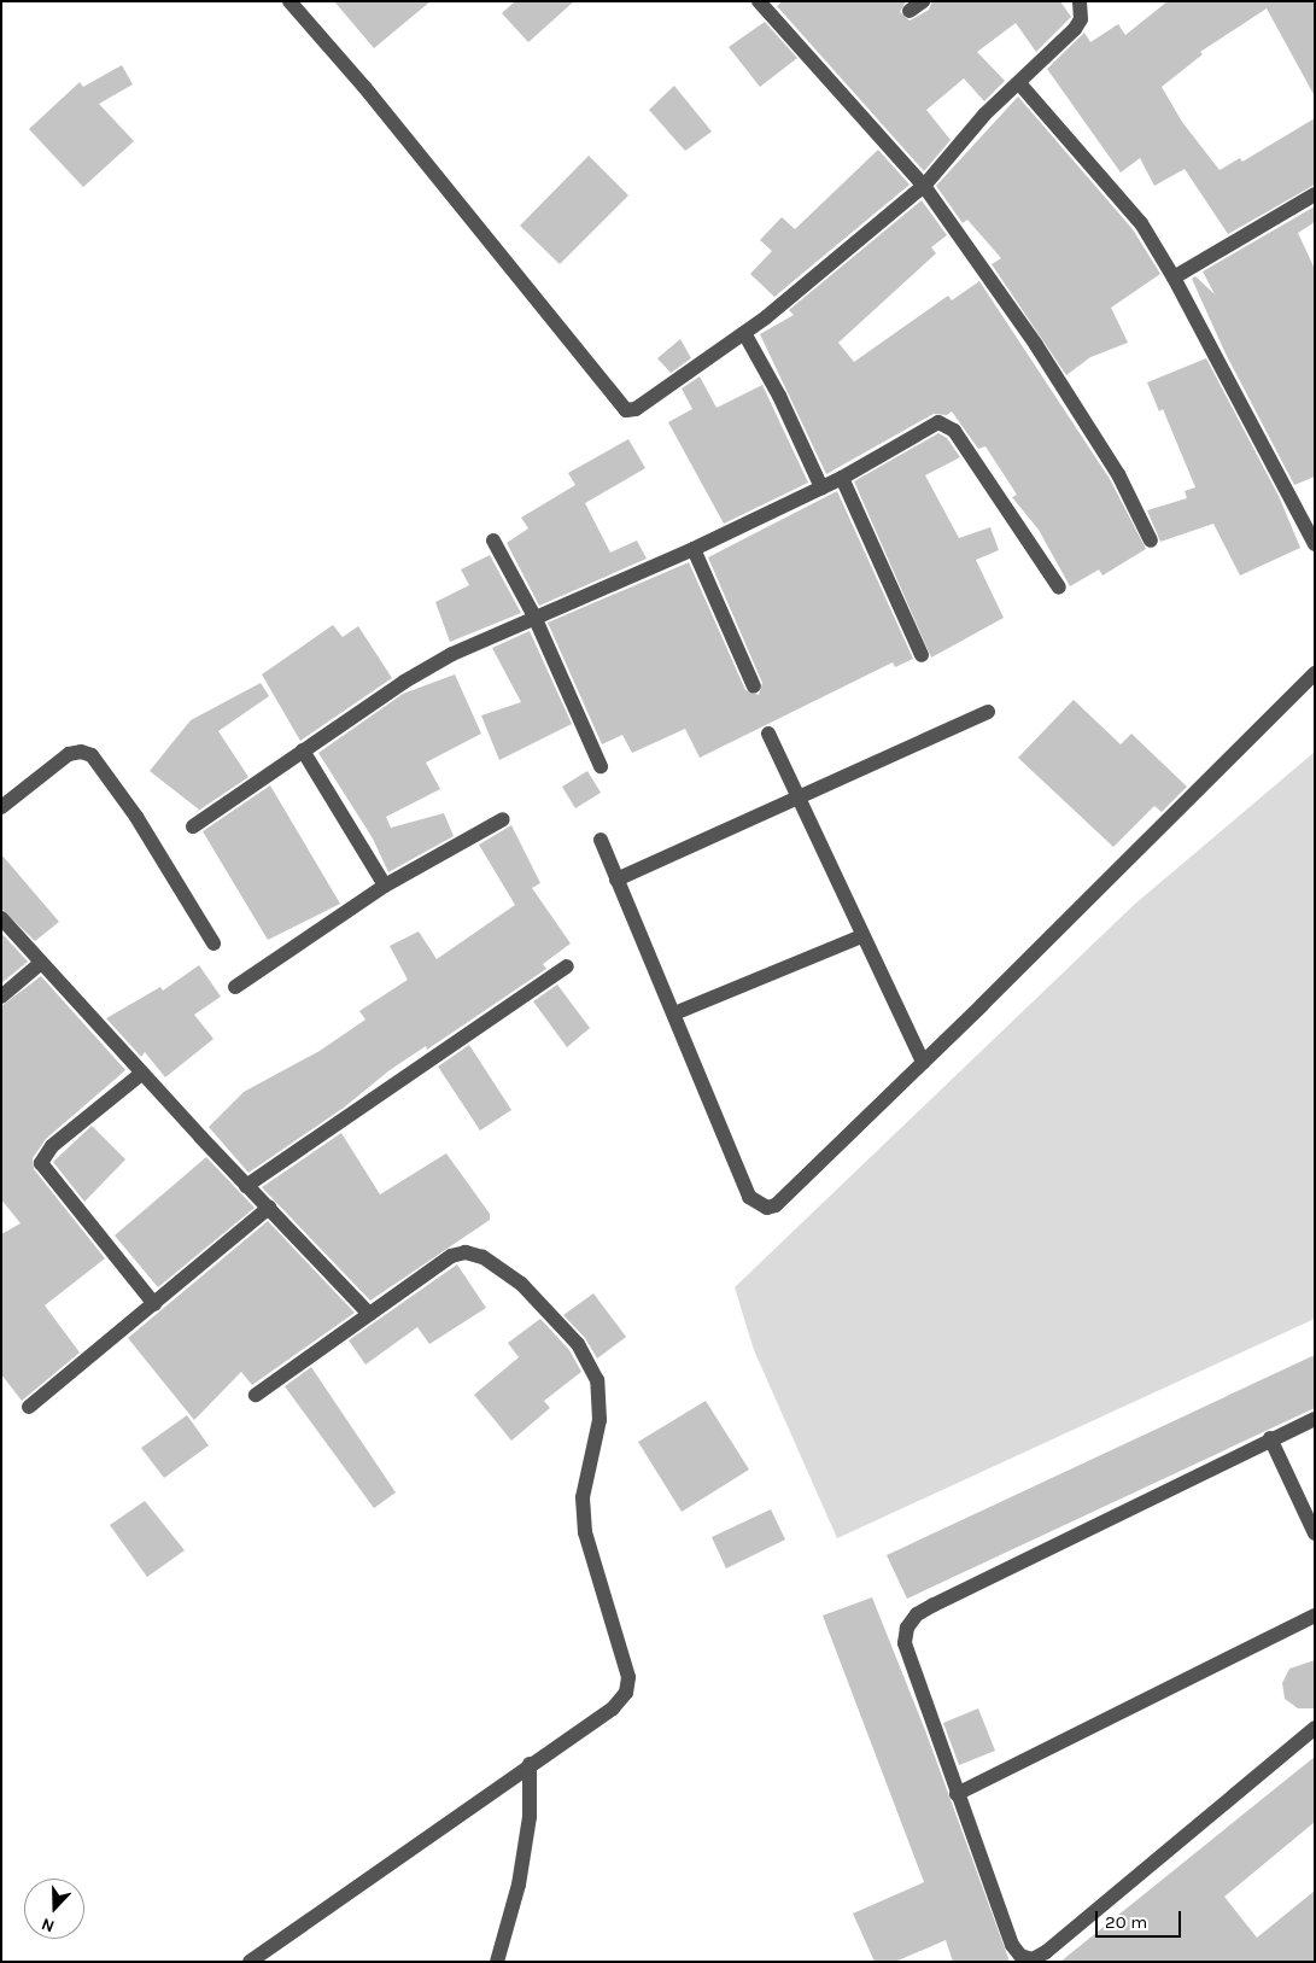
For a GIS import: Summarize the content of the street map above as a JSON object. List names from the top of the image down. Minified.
{"scale_bar":"20 m","north":"bottom"}
